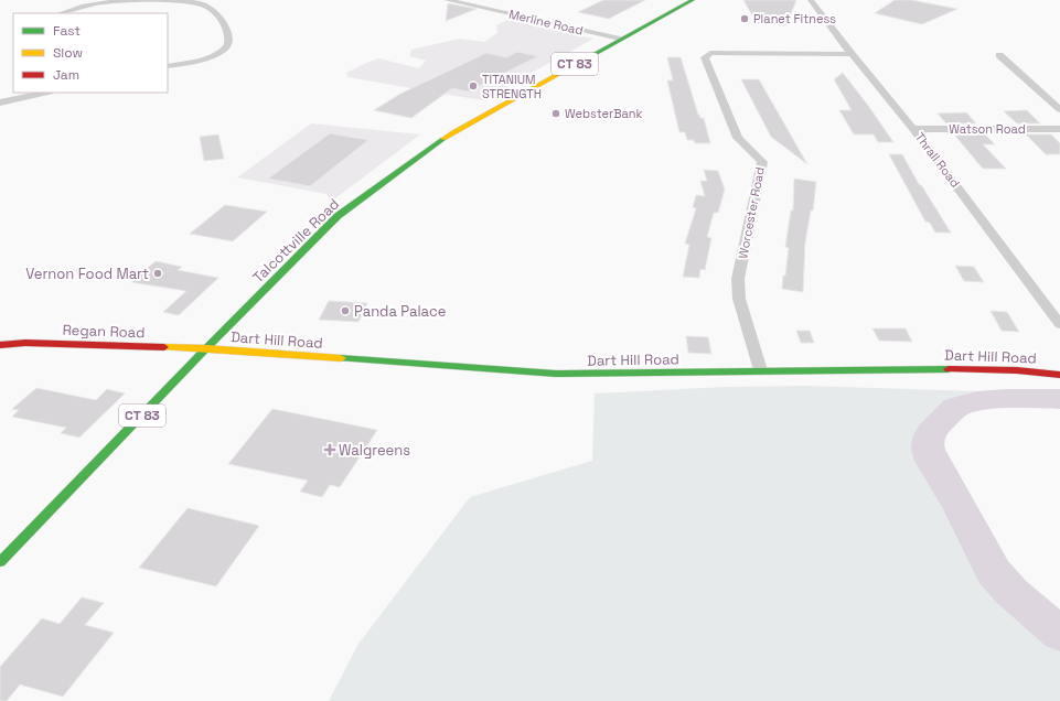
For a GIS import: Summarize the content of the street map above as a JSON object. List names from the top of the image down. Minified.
{"streets":{"main road":["CT 83","Talcottville Road","Regan Road","Dart Hill Road"],"street":["Merline Road","Watson Road","Thrall Road","Worcester Road"]},"crossings":[["Merline Road","Talcottville Road"],["Watson Road","Thrall Road"],["Thrall Road","Worcester Road"],["Worcester Road","Dart Hill Road"],["Talcottville Road","Regan Road"],["Talcottville Road","Dart Hill Road"],["Regan Road","Dart Hill Road"]],"places":{"other":["Planet Fitness","TITANIUM STRENGTH","WebsterBank","Vernon Food Mart","Panda Palace"],"health":["Walgreens"]},"legend":["Fast","Slow","Jam"]}
